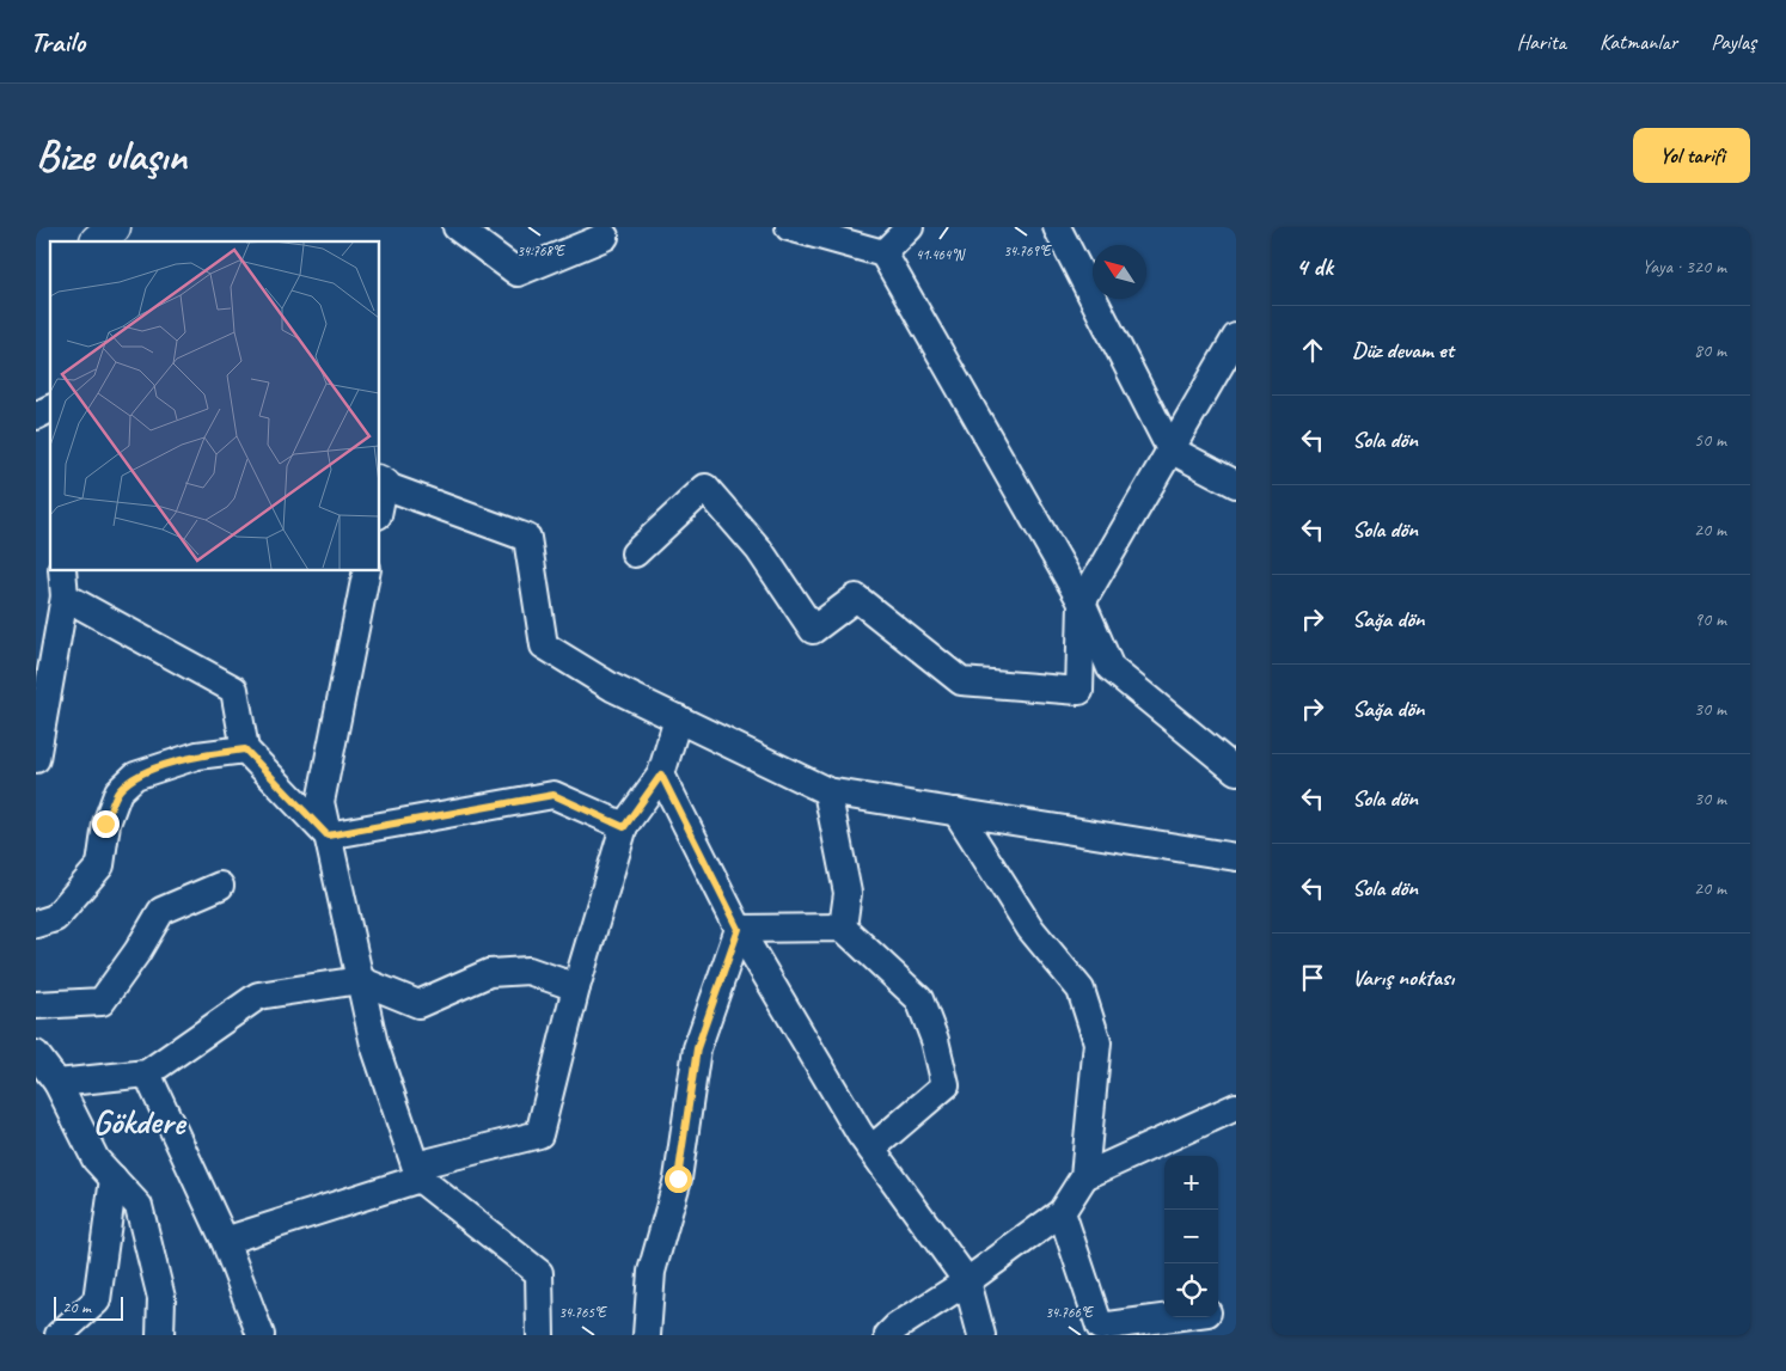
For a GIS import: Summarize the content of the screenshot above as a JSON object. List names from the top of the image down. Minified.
{"districts":["Gökdere"],"scale_bar":"20 m","north":"top left","page":{"header":"Trailo","nav":["Harita","Katmanlar","Paylaş"],"buttons":"Yol tarifi","title":"Bize ulaşın","heading":["4 dk","Yaya · 320 m"],"list":[["Düz devam et","80 m"],["Sola dön","50 m"],["Sola dön","20 m"],["Sağa dön","90 m"],["Sağa dön","30 m"],["Sola dön","30 m"],["Sola dön","20 m"],"Varış noktası"],"map_buttons":["+","−"],"scale":"20 m"},"coordinates":["34.768°E","34.769°E","41.464°N","34.765°E","34.766°E"]}
